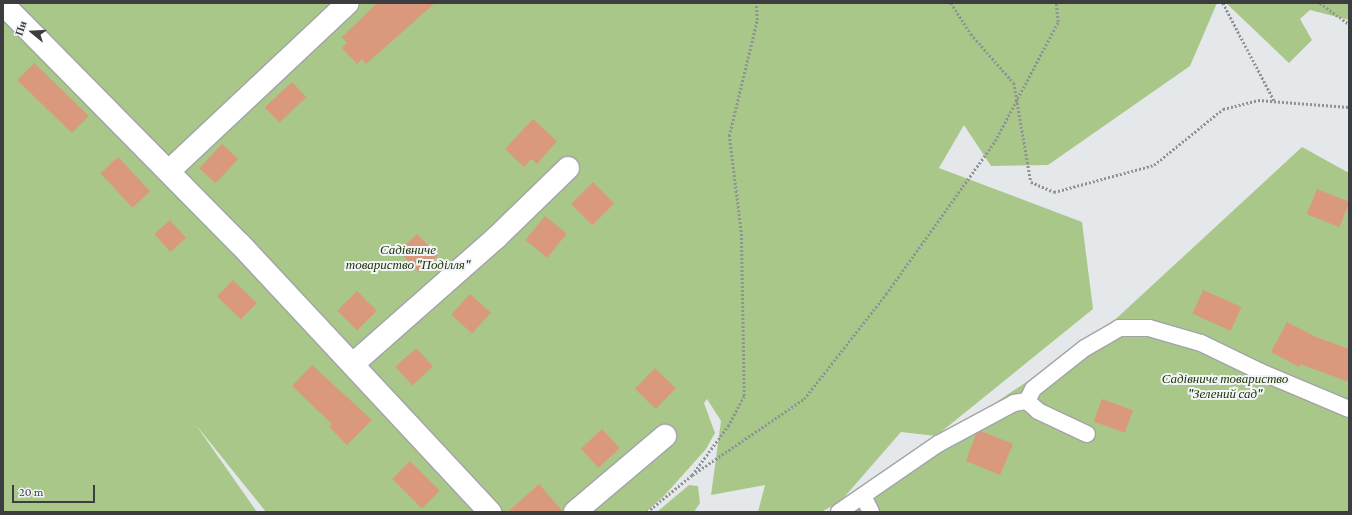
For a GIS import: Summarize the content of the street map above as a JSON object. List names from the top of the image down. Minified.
{"parks":["Садівниче товариство \"Поділля\"","Садівниче товариство \"Зелений сад\""],"scale_bar":"20 m","north":"left"}
